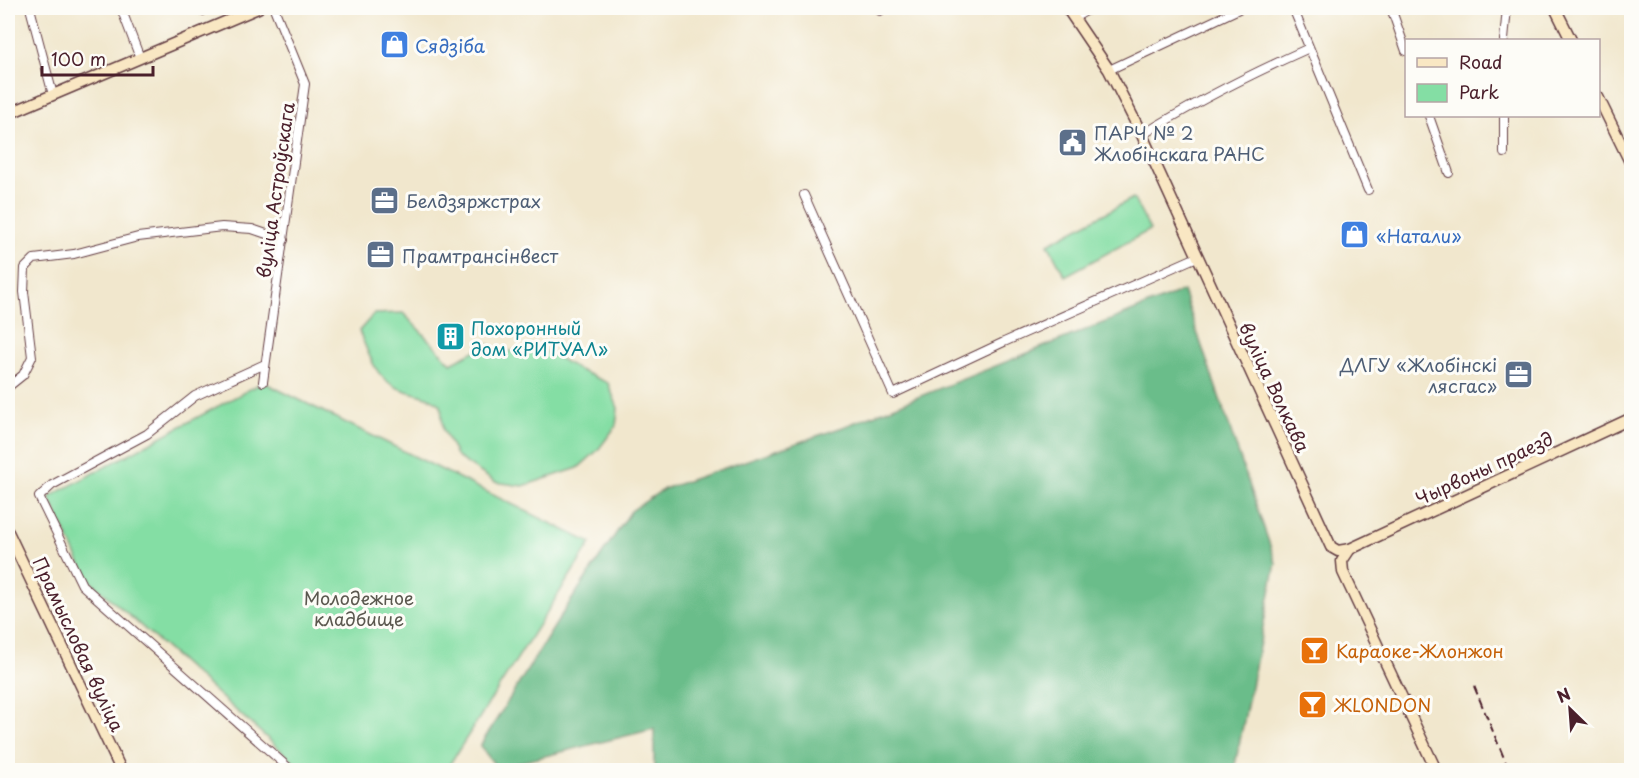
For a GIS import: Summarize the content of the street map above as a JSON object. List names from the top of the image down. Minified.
{"streets":{"street":["вуліца Астроўскага","вуліца Волкава","Чырвоны праезд","Прамысловая вуліца"]},"crossings":[["вуліца Волкава","Чырвоны праезд"]],"parks":["Молодежное кладбище"],"places":{"shop":["Сядзіба","«Натали»"],"public building":["ПАРЧ № 2 Жлобінскага РАНС"],"office":["Белдзяржстрах","Прамтрансінвест","ДЛГУ «Жлобінскі лясгас»"],"building":["Похоронный дом «РИТУАЛ»"],"bar":["Караоке-Жлонжон","ЖLONDON"]},"legend":["Road","Park"],"scale_bar":"100 m","north":"top left"}
